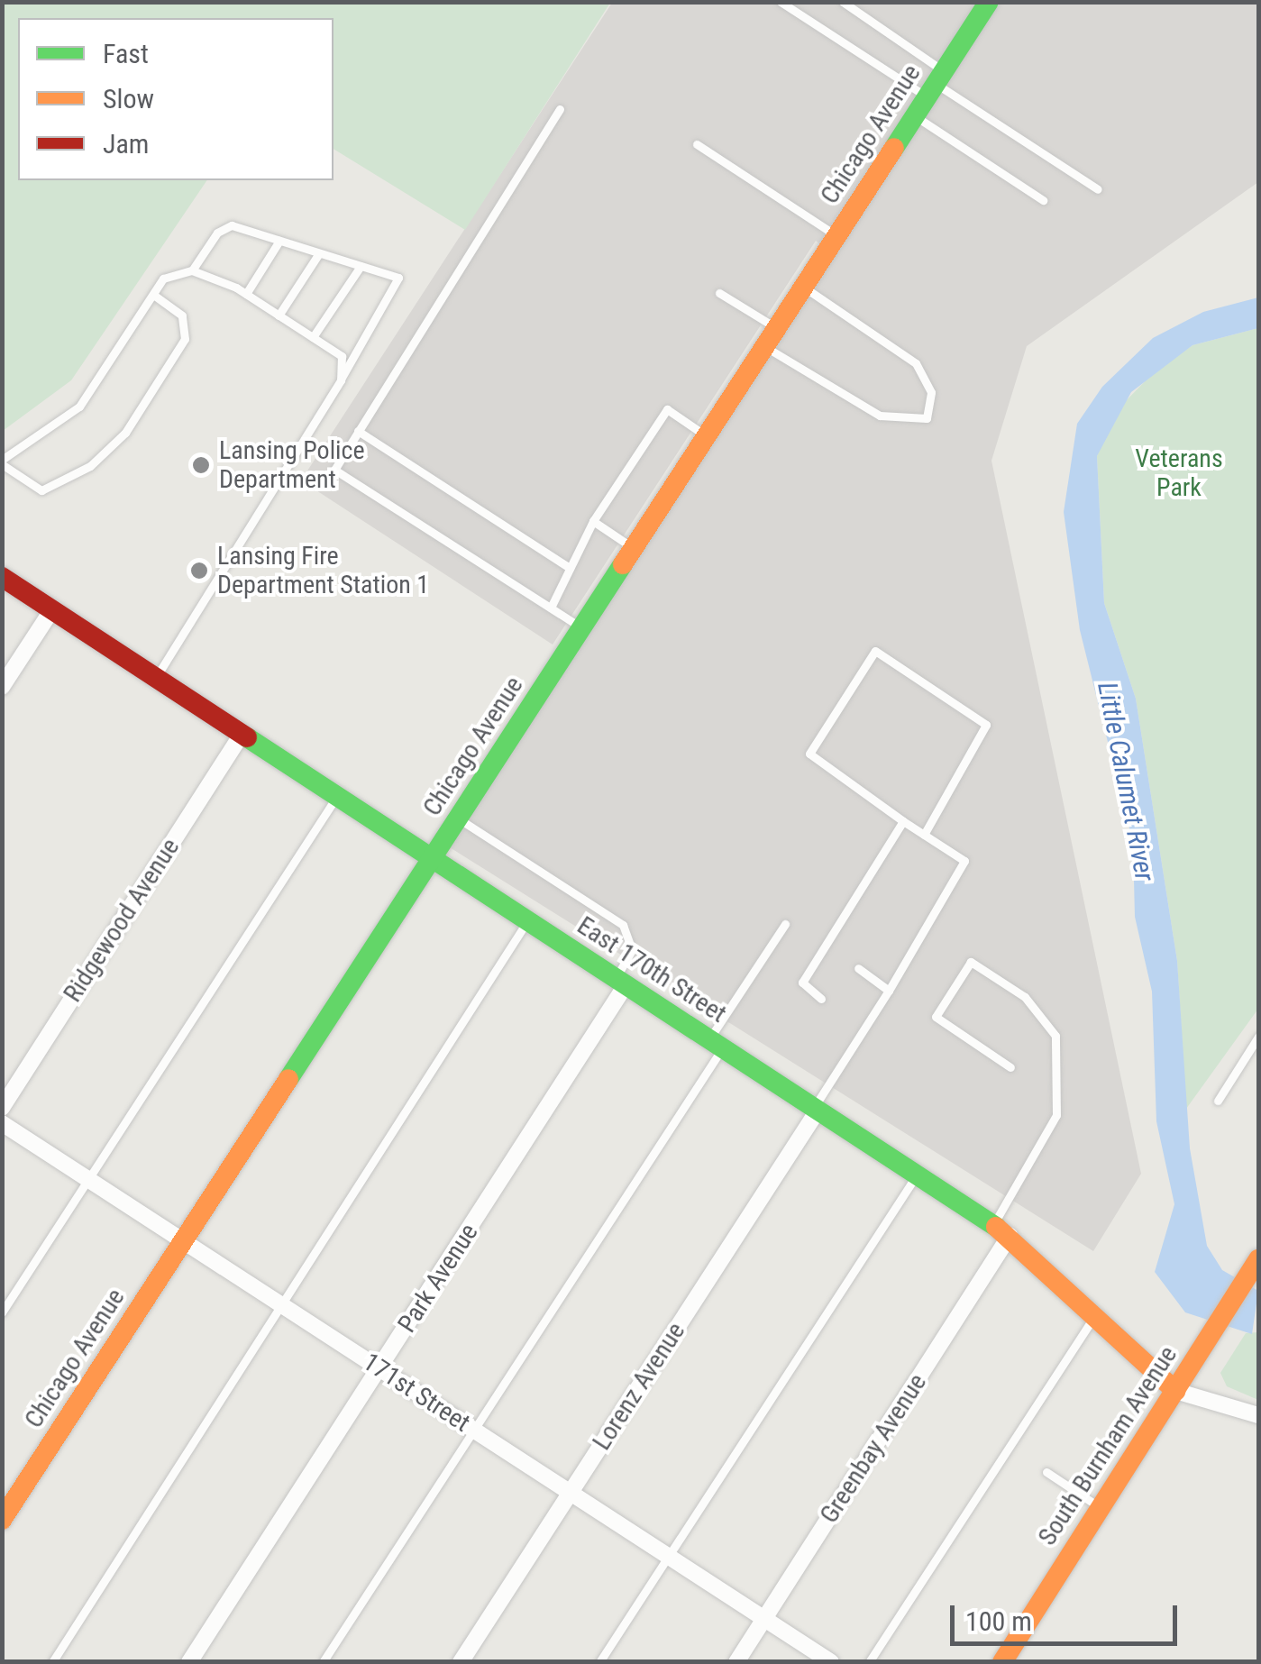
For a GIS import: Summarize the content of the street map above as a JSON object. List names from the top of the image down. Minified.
{"streets":{"street":["Chicago Avenue","Ridgewood Avenue","East 170th Street","Park Avenue","Lorenz Avenue","171st Street","South Burnham Avenue","Greenbay Avenue"]},"crossings":[["Chicago Avenue","East 170th Street"],["Chicago Avenue","171st Street"],["Ridgewood Avenue","East 170th Street"],["East 170th Street","Park Avenue"],["East 170th Street","Lorenz Avenue"],["East 170th Street","South Burnham Avenue"],["East 170th Street","Greenbay Avenue"],["Park Avenue","171st Street"],["Lorenz Avenue","171st Street"],["171st Street","Greenbay Avenue"]],"water":["Little Calumet River"],"parks":["Veterans Park"],"places":["Lansing Police Department","Lansing Fire Department Station 1"],"legend":["Fast","Slow","Jam"],"scale_bar":"100 m"}
